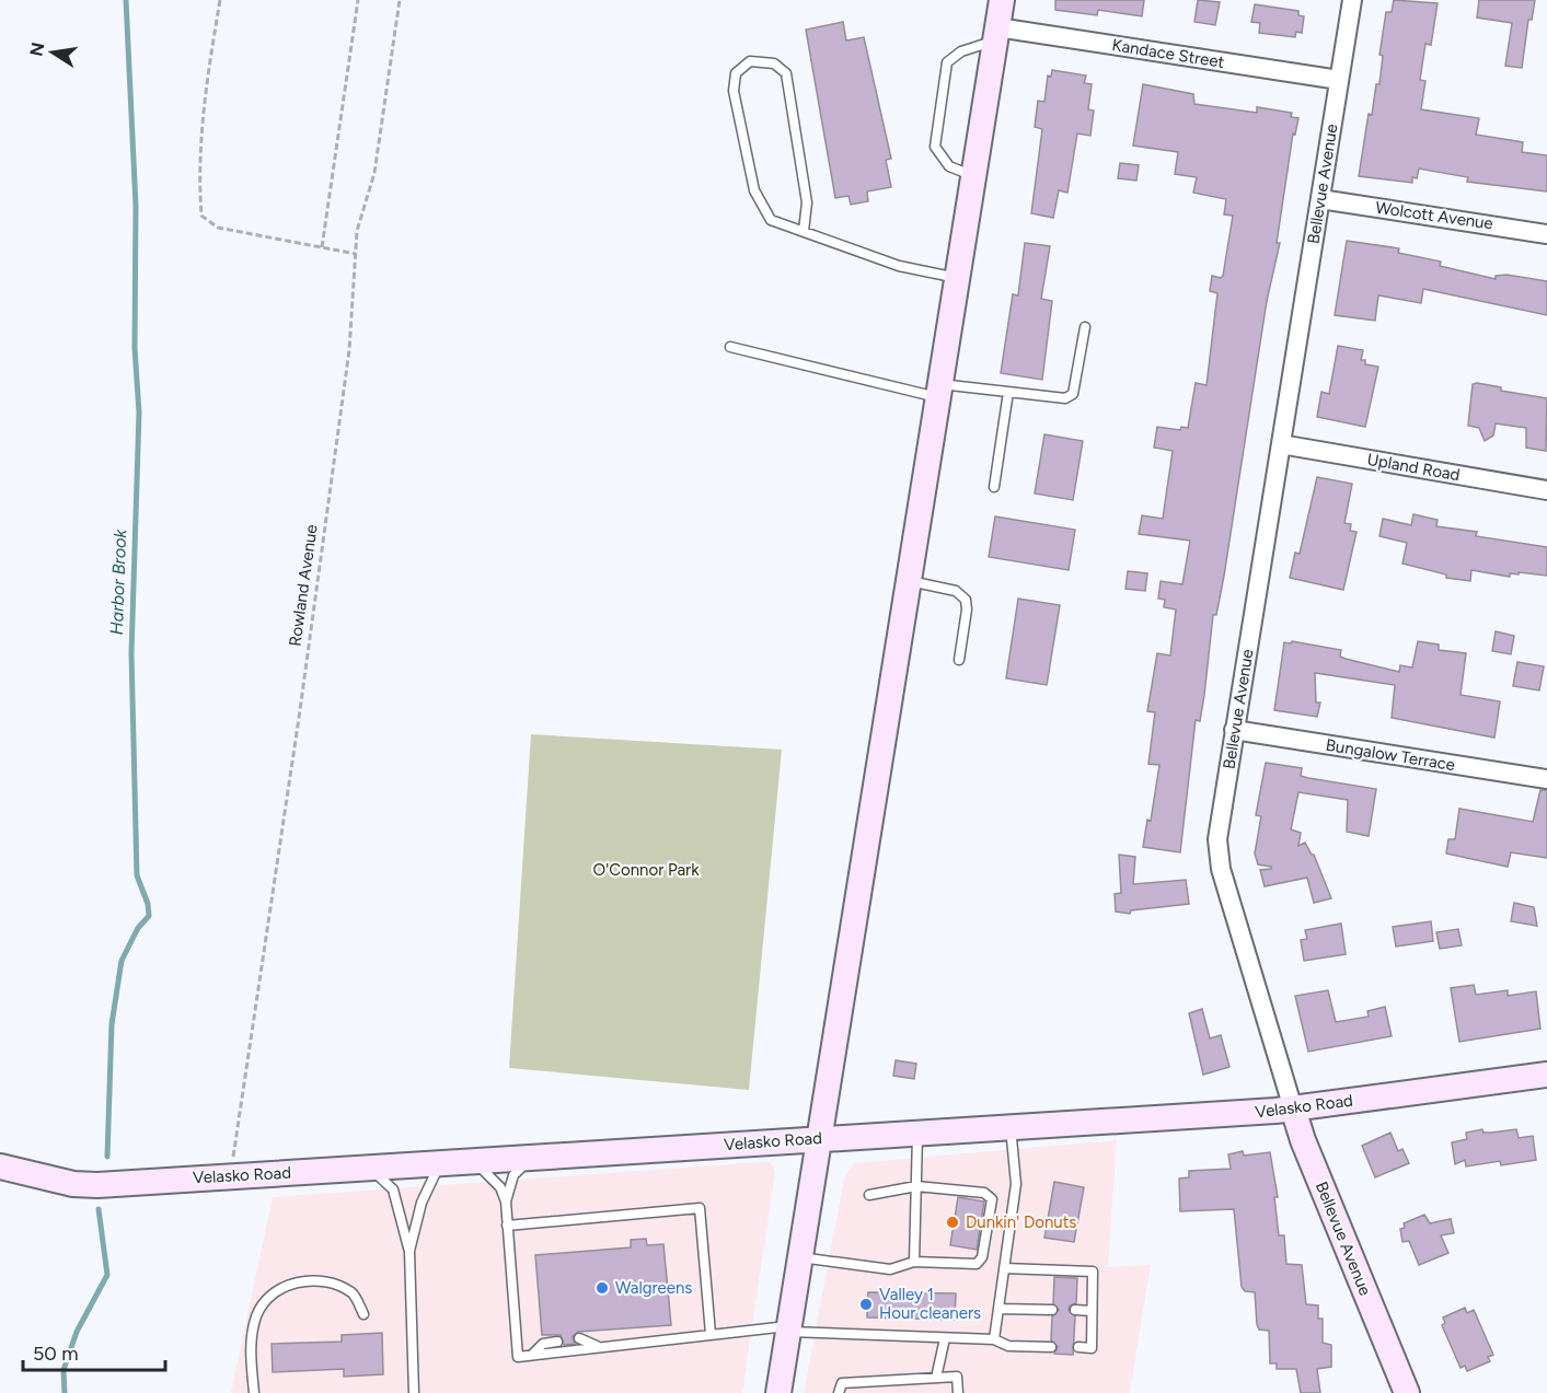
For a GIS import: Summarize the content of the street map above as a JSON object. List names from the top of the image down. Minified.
{"streets":{"street":["Kandace Street","Bellevue Avenue","Wolcott Avenue","Upland Road","Bungalow Terrace","Velasko Road"],"path":["Rowland Avenue"]},"crossings":[["Kandace Street","Bellevue Avenue"],["Bellevue Avenue","Wolcott Avenue"],["Bellevue Avenue","Upland Road"],["Bellevue Avenue","Bungalow Terrace"],["Bellevue Avenue","Velasko Road"],["Rowland Avenue","Velasko Road"]],"water":["Harbor Brook"],"parks":["O'Connor Park"],"places":["Dunkin' Donuts","Walgreens","Valley 1 Hour cleaners"],"scale_bar":"50 m","north":"left"}
